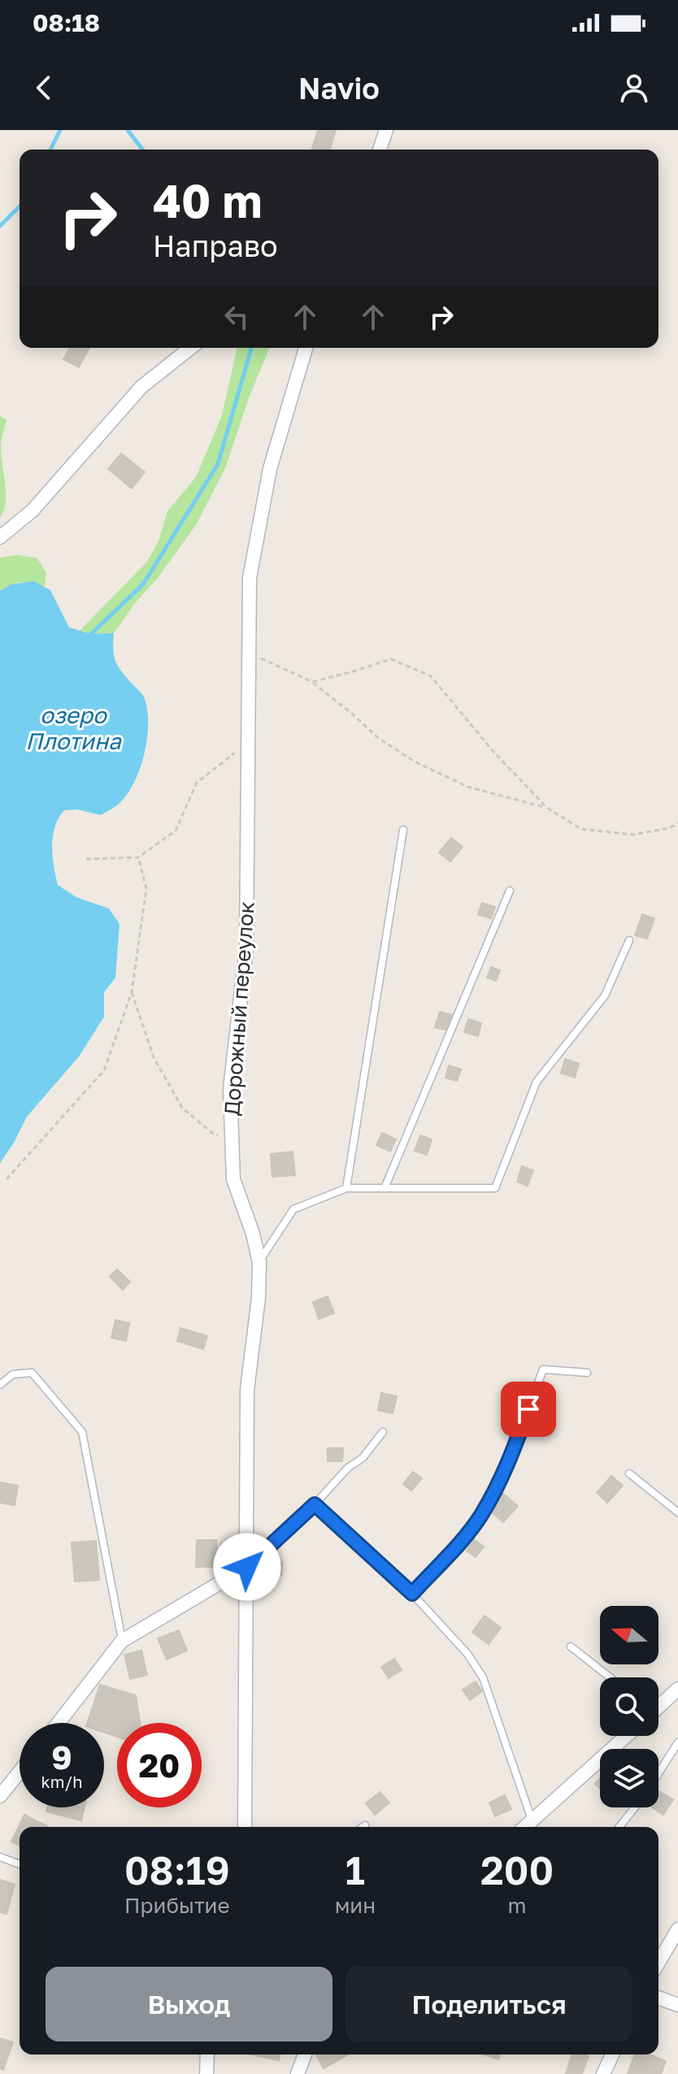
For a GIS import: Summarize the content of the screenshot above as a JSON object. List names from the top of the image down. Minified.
{"streets":{"street":["Дорожный переулок"]},"water":["озеро Плотина"],"north":"left","page":{"status":"08:18","header":"Navio","turn":["40 m","Направо"],"speed":"9 km/h","limit":"20","eta":["08:19","Прибытие","1","мин","200","m"],"buttons":["Выход","Поделиться"]}}
